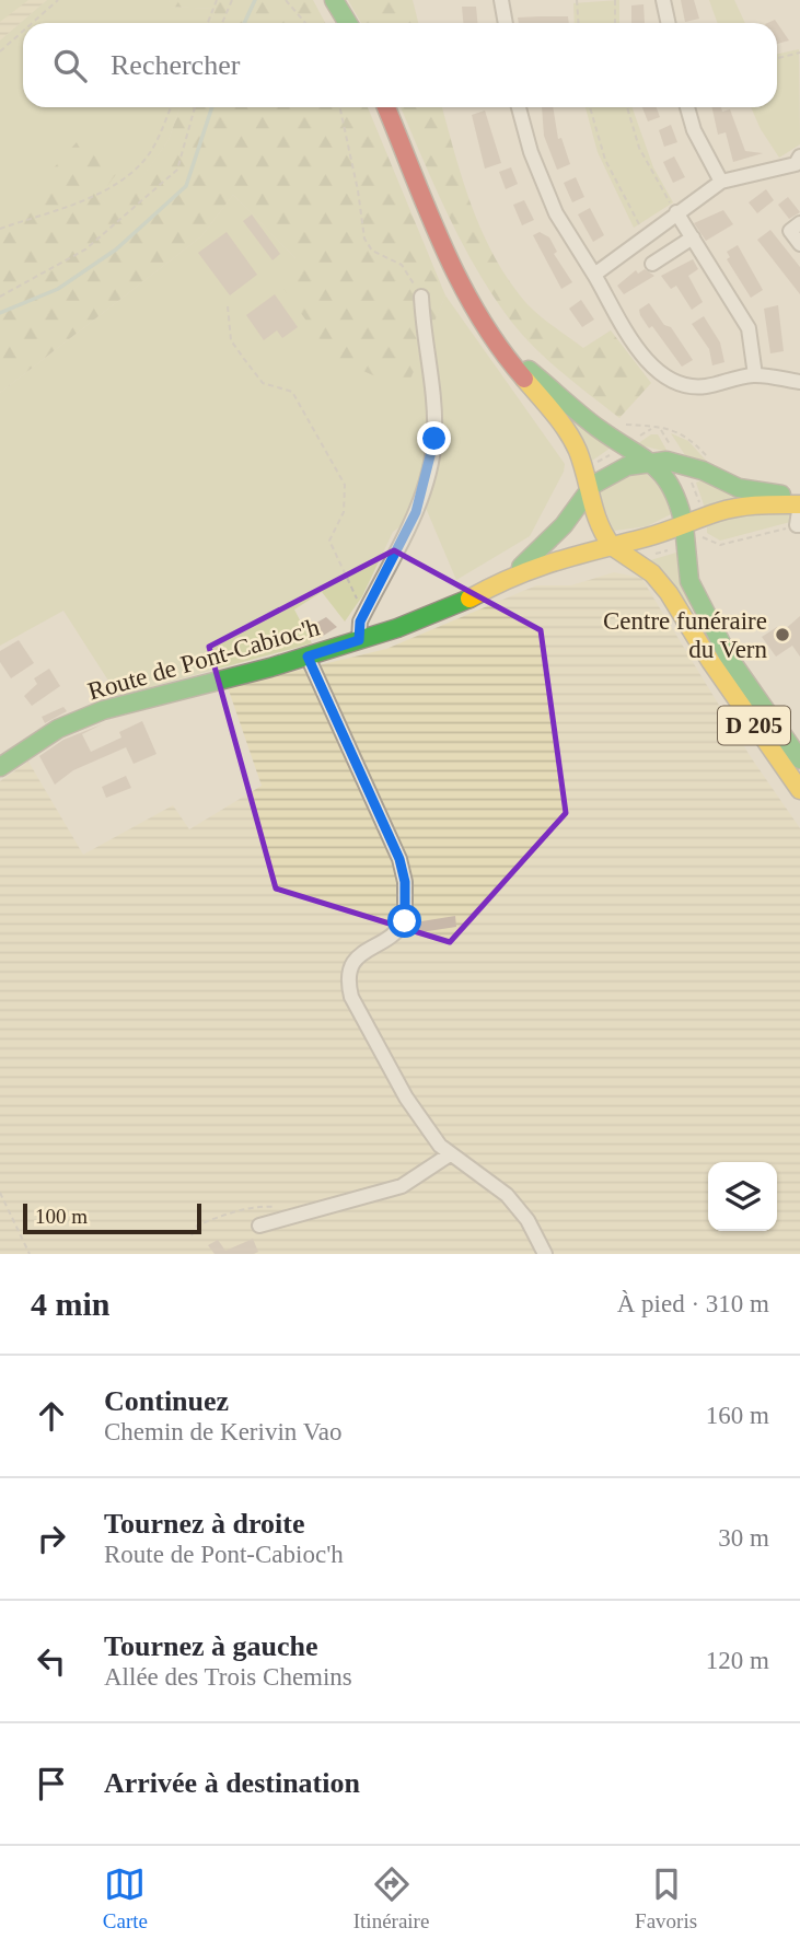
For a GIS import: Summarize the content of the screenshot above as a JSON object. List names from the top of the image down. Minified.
{"streets":{"main road":["Route de Pont-Cabioc'h","D 205"]},"crossings":[["Route de Pont-Cabioc'h","D 205"]],"places":["Centre funéraire du Vern"],"scale_bar":"100 m","page":{"search":"Rechercher","scale":"100 m","heading":["4 min","À pied · 310 m"],"list":[["Continuez","Chemin de Kerivin Vao","160 m"],["Tournez à droite","Route de Pont-Cabioc'h","30 m"],["Tournez à gauche","Allée des Trois Chemins","120 m"],"Arrivée à destination"],"nav":["Carte","Itinéraire","Favoris"]}}
